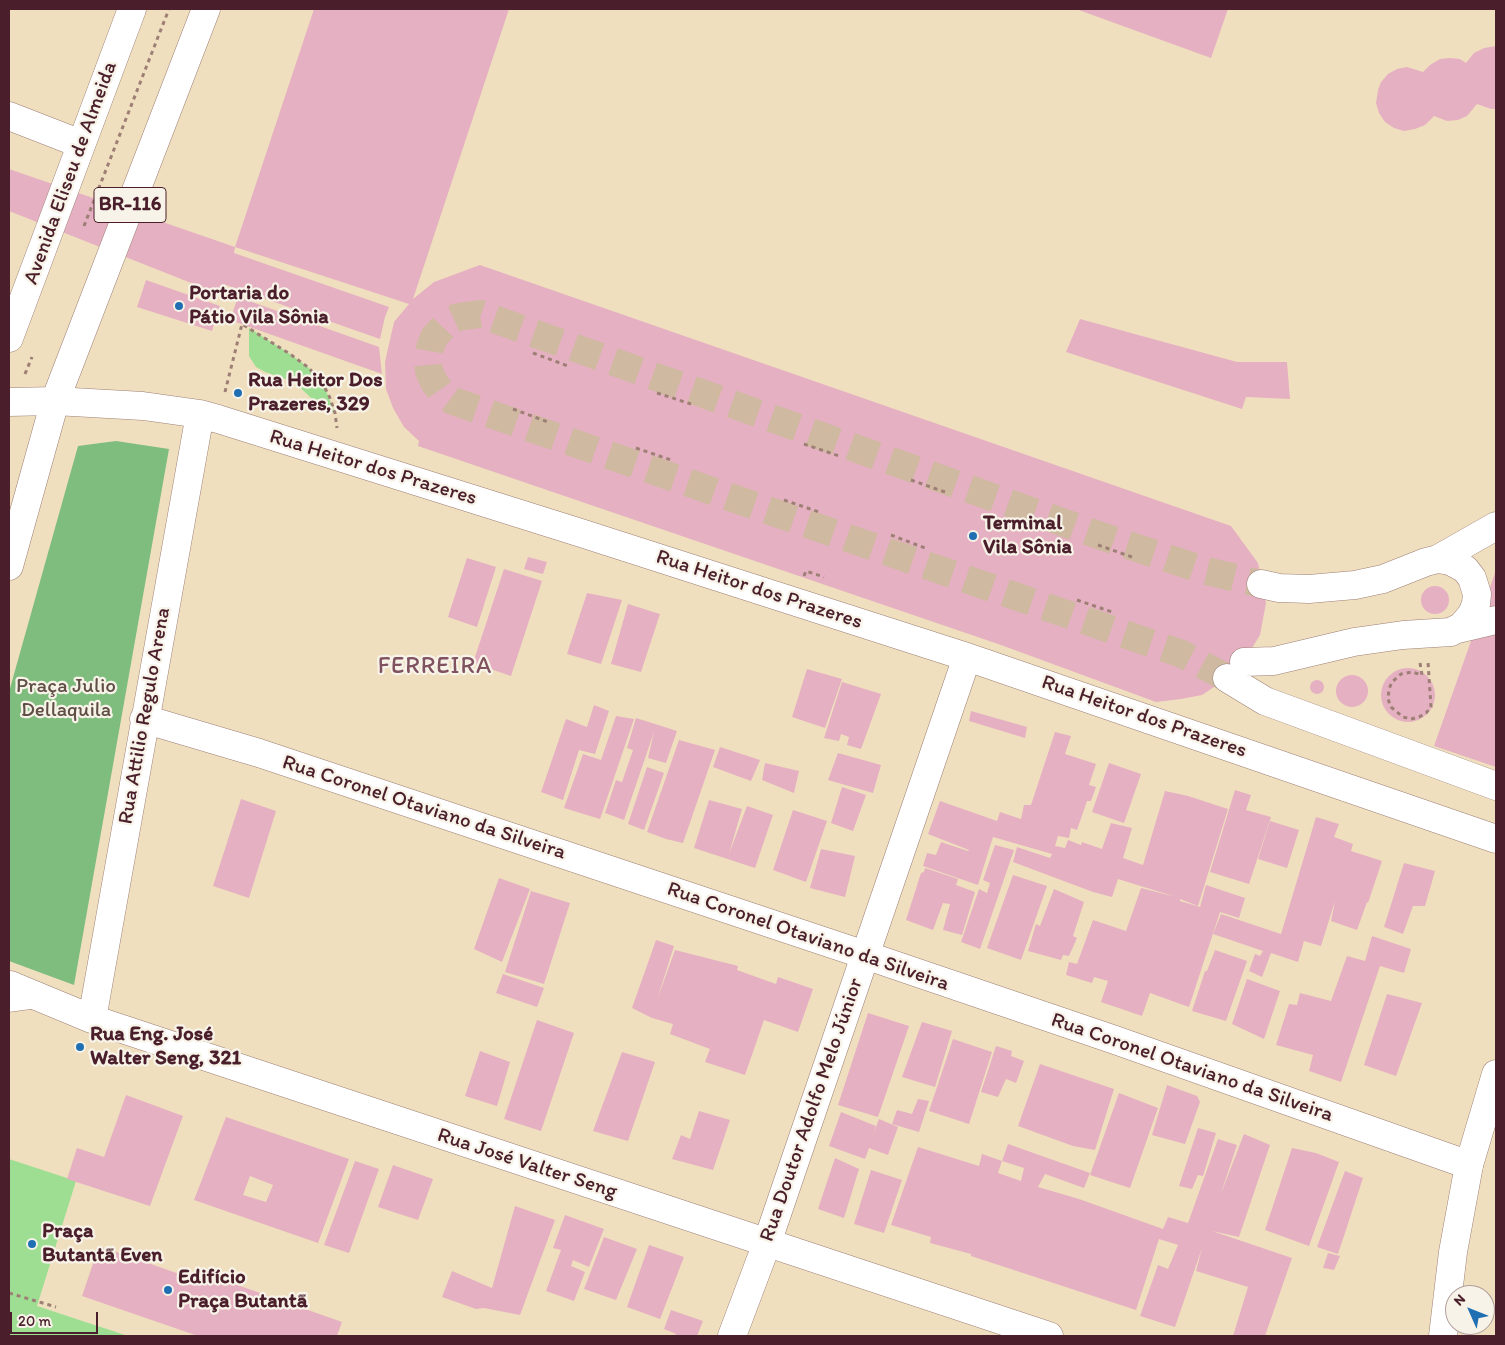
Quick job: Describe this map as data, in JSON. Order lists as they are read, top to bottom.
{
  "streets": {
    "main road": [
      "Avenida Eliseu de Almeida",
      "BR-116",
      "Rua Heitor dos Prazeres",
      "Rua Attilio Regulo Arena",
      "Rua Coronel Otaviano da Silveira",
      "Rua Doutor Adolfo Melo Júnior",
      "Rua José Valter Seng"
    ]
  },
  "crossings": [
    ["BR-116", "Rua Heitor dos Prazeres"],
    ["Rua Heitor dos Prazeres", "Rua Attilio Regulo Arena"],
    ["Rua Heitor dos Prazeres", "Rua Doutor Adolfo Melo Júnior"],
    ["Rua Attilio Regulo Arena", "Rua Coronel Otaviano da Silveira"],
    ["Rua Attilio Regulo Arena", "Rua José Valter Seng"],
    ["Rua Coronel Otaviano da Silveira", "Rua Doutor Adolfo Melo Júnior"],
    ["Rua Doutor Adolfo Melo Júnior", "Rua José Valter Seng"]
  ],
  "districts": ["FERREIRA"],
  "parks": ["Praça Julio Dellaquila"],
  "places": [
    "Portaria do Pátio Vila Sônia",
    "Rua Heitor Dos Prazeres, 329",
    "Terminal Vila Sônia",
    "Rua Eng. José Walter Seng, 321",
    "Praça Butantã Even",
    "Edifício Praça Butantã"
  ],
  "scale_bar": "20 m",
  "north": "top left"
}
